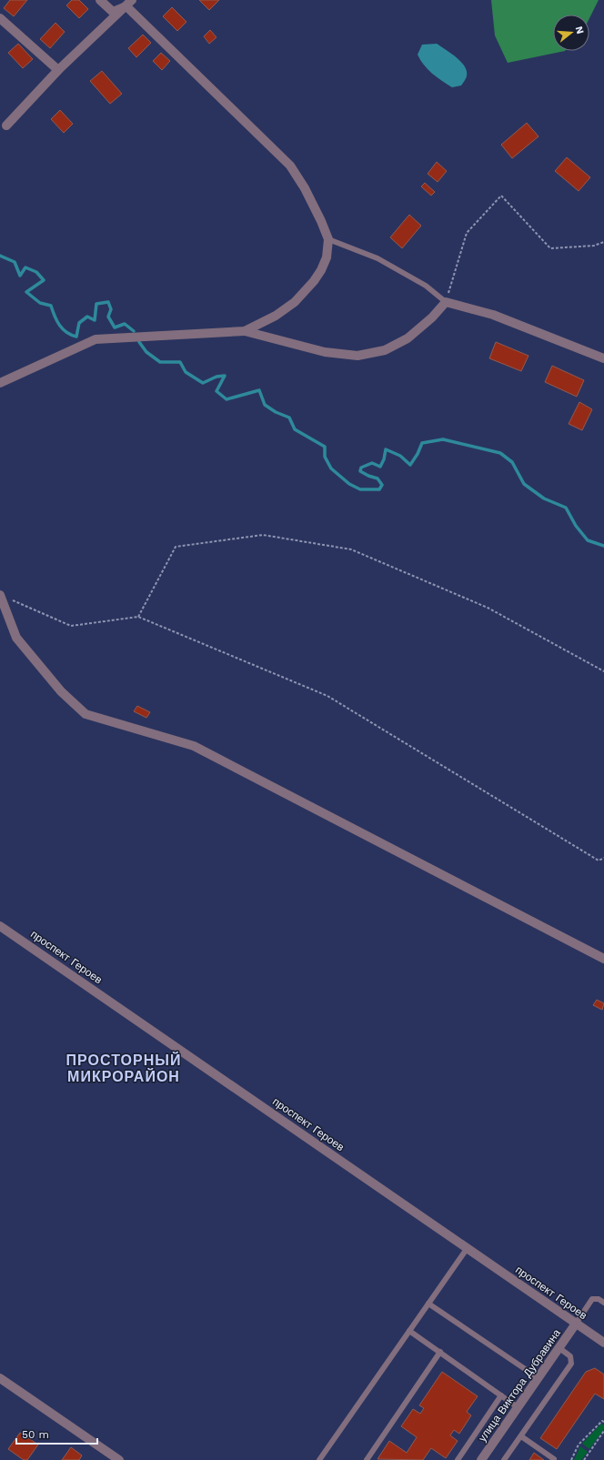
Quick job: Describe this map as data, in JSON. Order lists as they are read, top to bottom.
{
  "streets": {
    "street": ["проспект Героев", "улица Виктора Дубравина"]
  },
  "crossings": [
    ["проспект Героев", "улица Виктора Дубравина"]
  ],
  "districts": ["ПРОСТОРНЫЙ МИКРОРАЙОН"],
  "scale_bar": "50 m",
  "north": "right"
}
